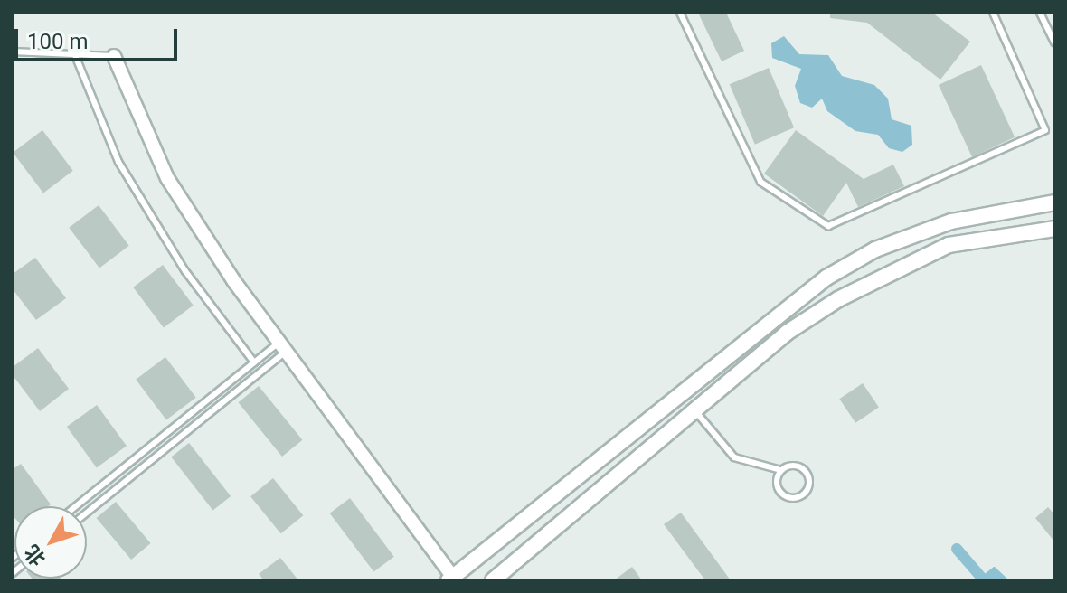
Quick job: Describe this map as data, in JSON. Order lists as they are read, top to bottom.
{
  "scale_bar": "100 m",
  "north": "bottom left"
}
